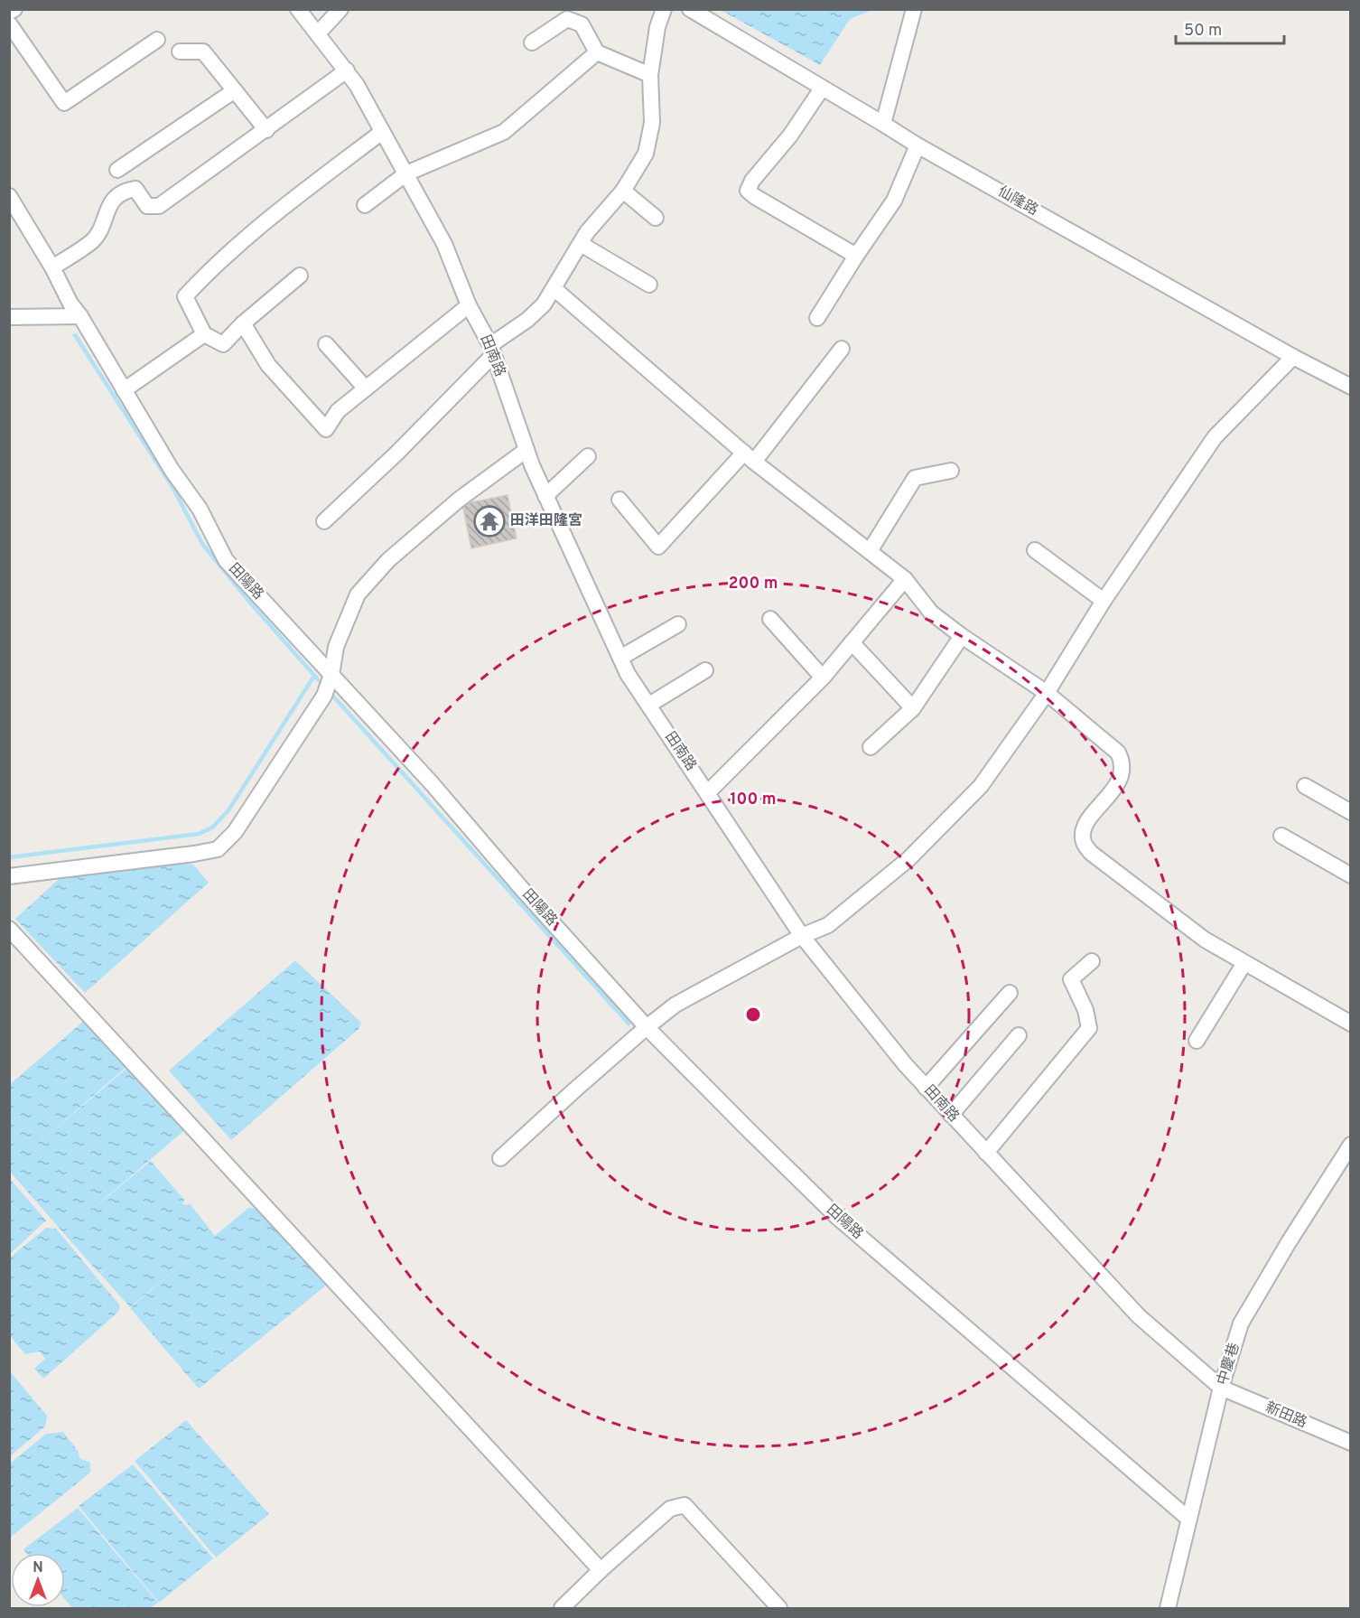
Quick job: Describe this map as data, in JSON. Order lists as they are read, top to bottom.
{
  "streets": {
    "street": [
      "仙隆路",
      "田南路",
      "田陽路",
      "中慶巷",
      "新田路"
    ]
  },
  "crossings": [
    ["田南路", "中慶巷"],
    ["田南路", "新田路"],
    ["田陽路", "中慶巷"],
    ["中慶巷", "新田路"]
  ],
  "places": {
    "temple": ["田洋田隆宮"]
  },
  "scale_bar": "50 m",
  "north": "top",
  "rings": ["200 m", "100 m"]
}
